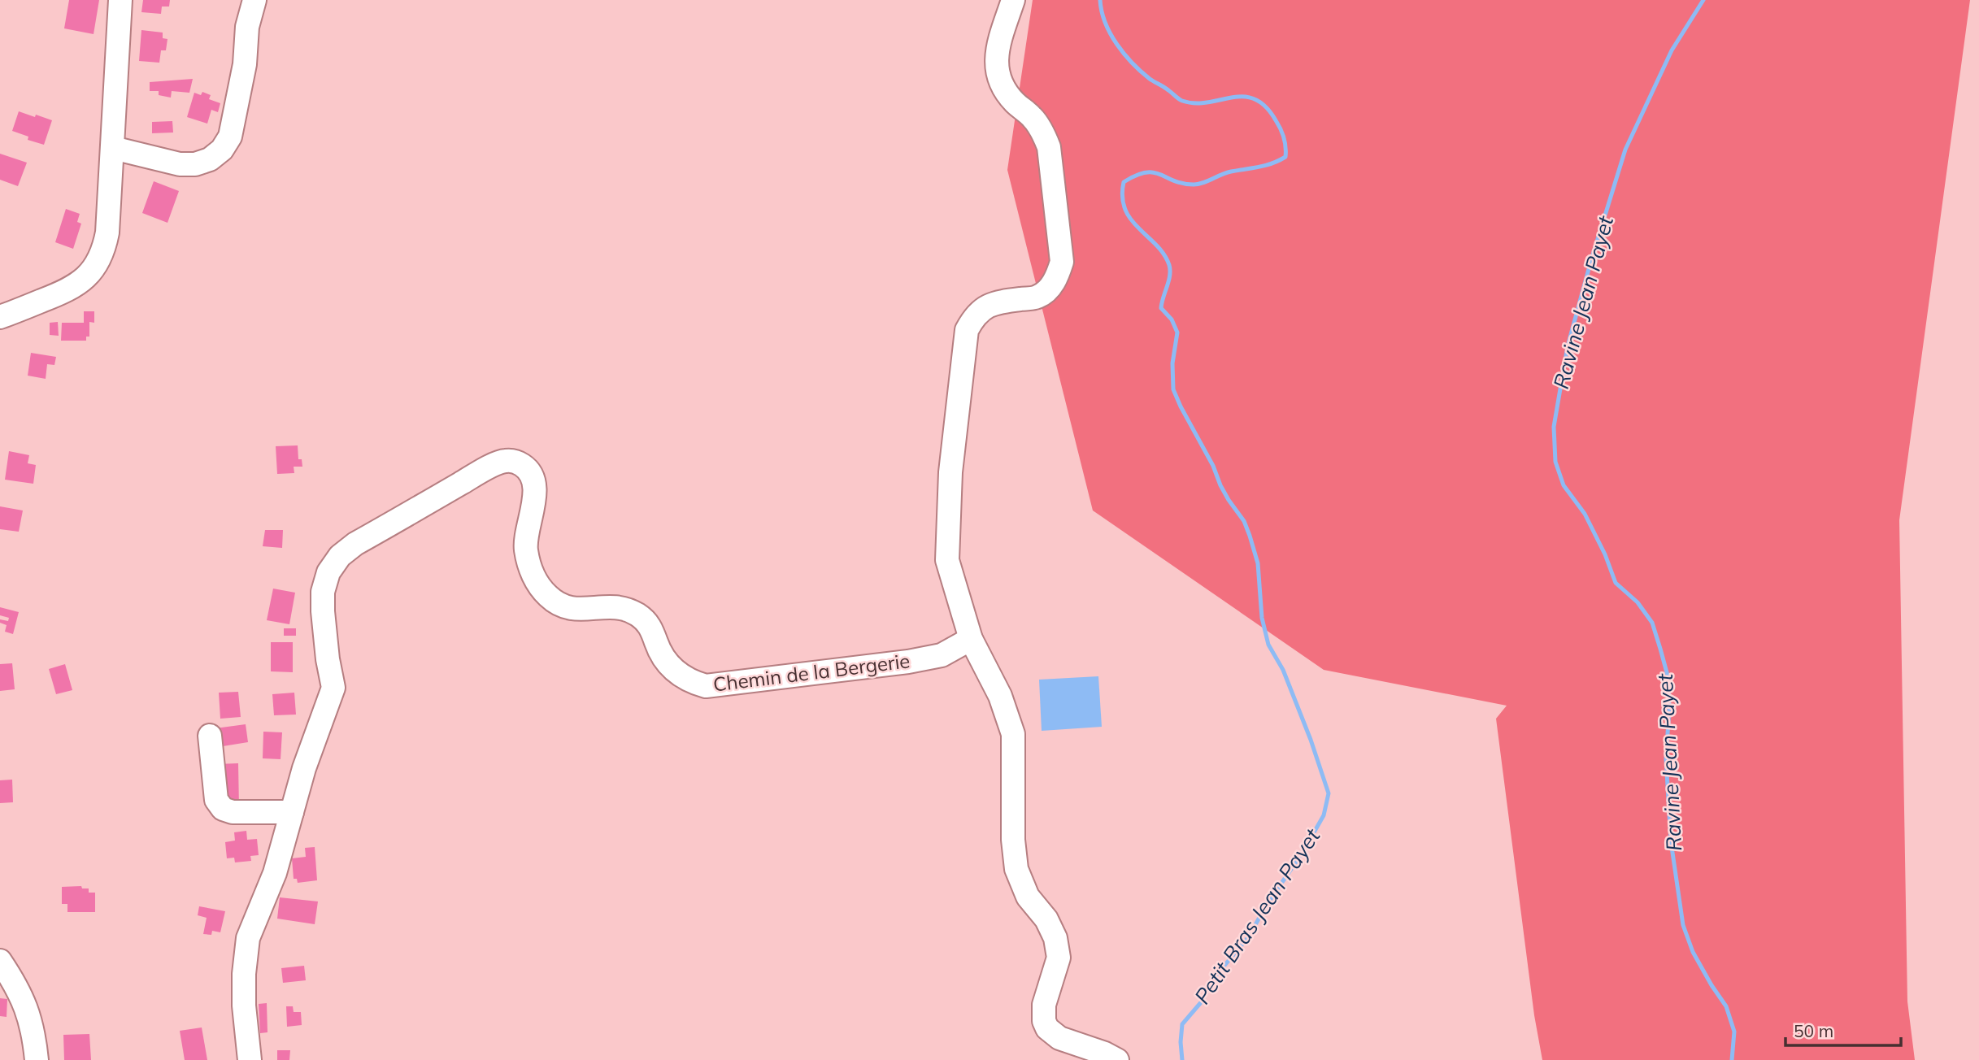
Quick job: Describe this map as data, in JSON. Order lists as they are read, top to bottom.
{
  "streets": {
    "street": ["Chemin de la Bergerie"]
  },
  "water": ["Ravine Jean Payet", "Petit Bras Jean Payet"],
  "scale_bar": "50 m"
}
